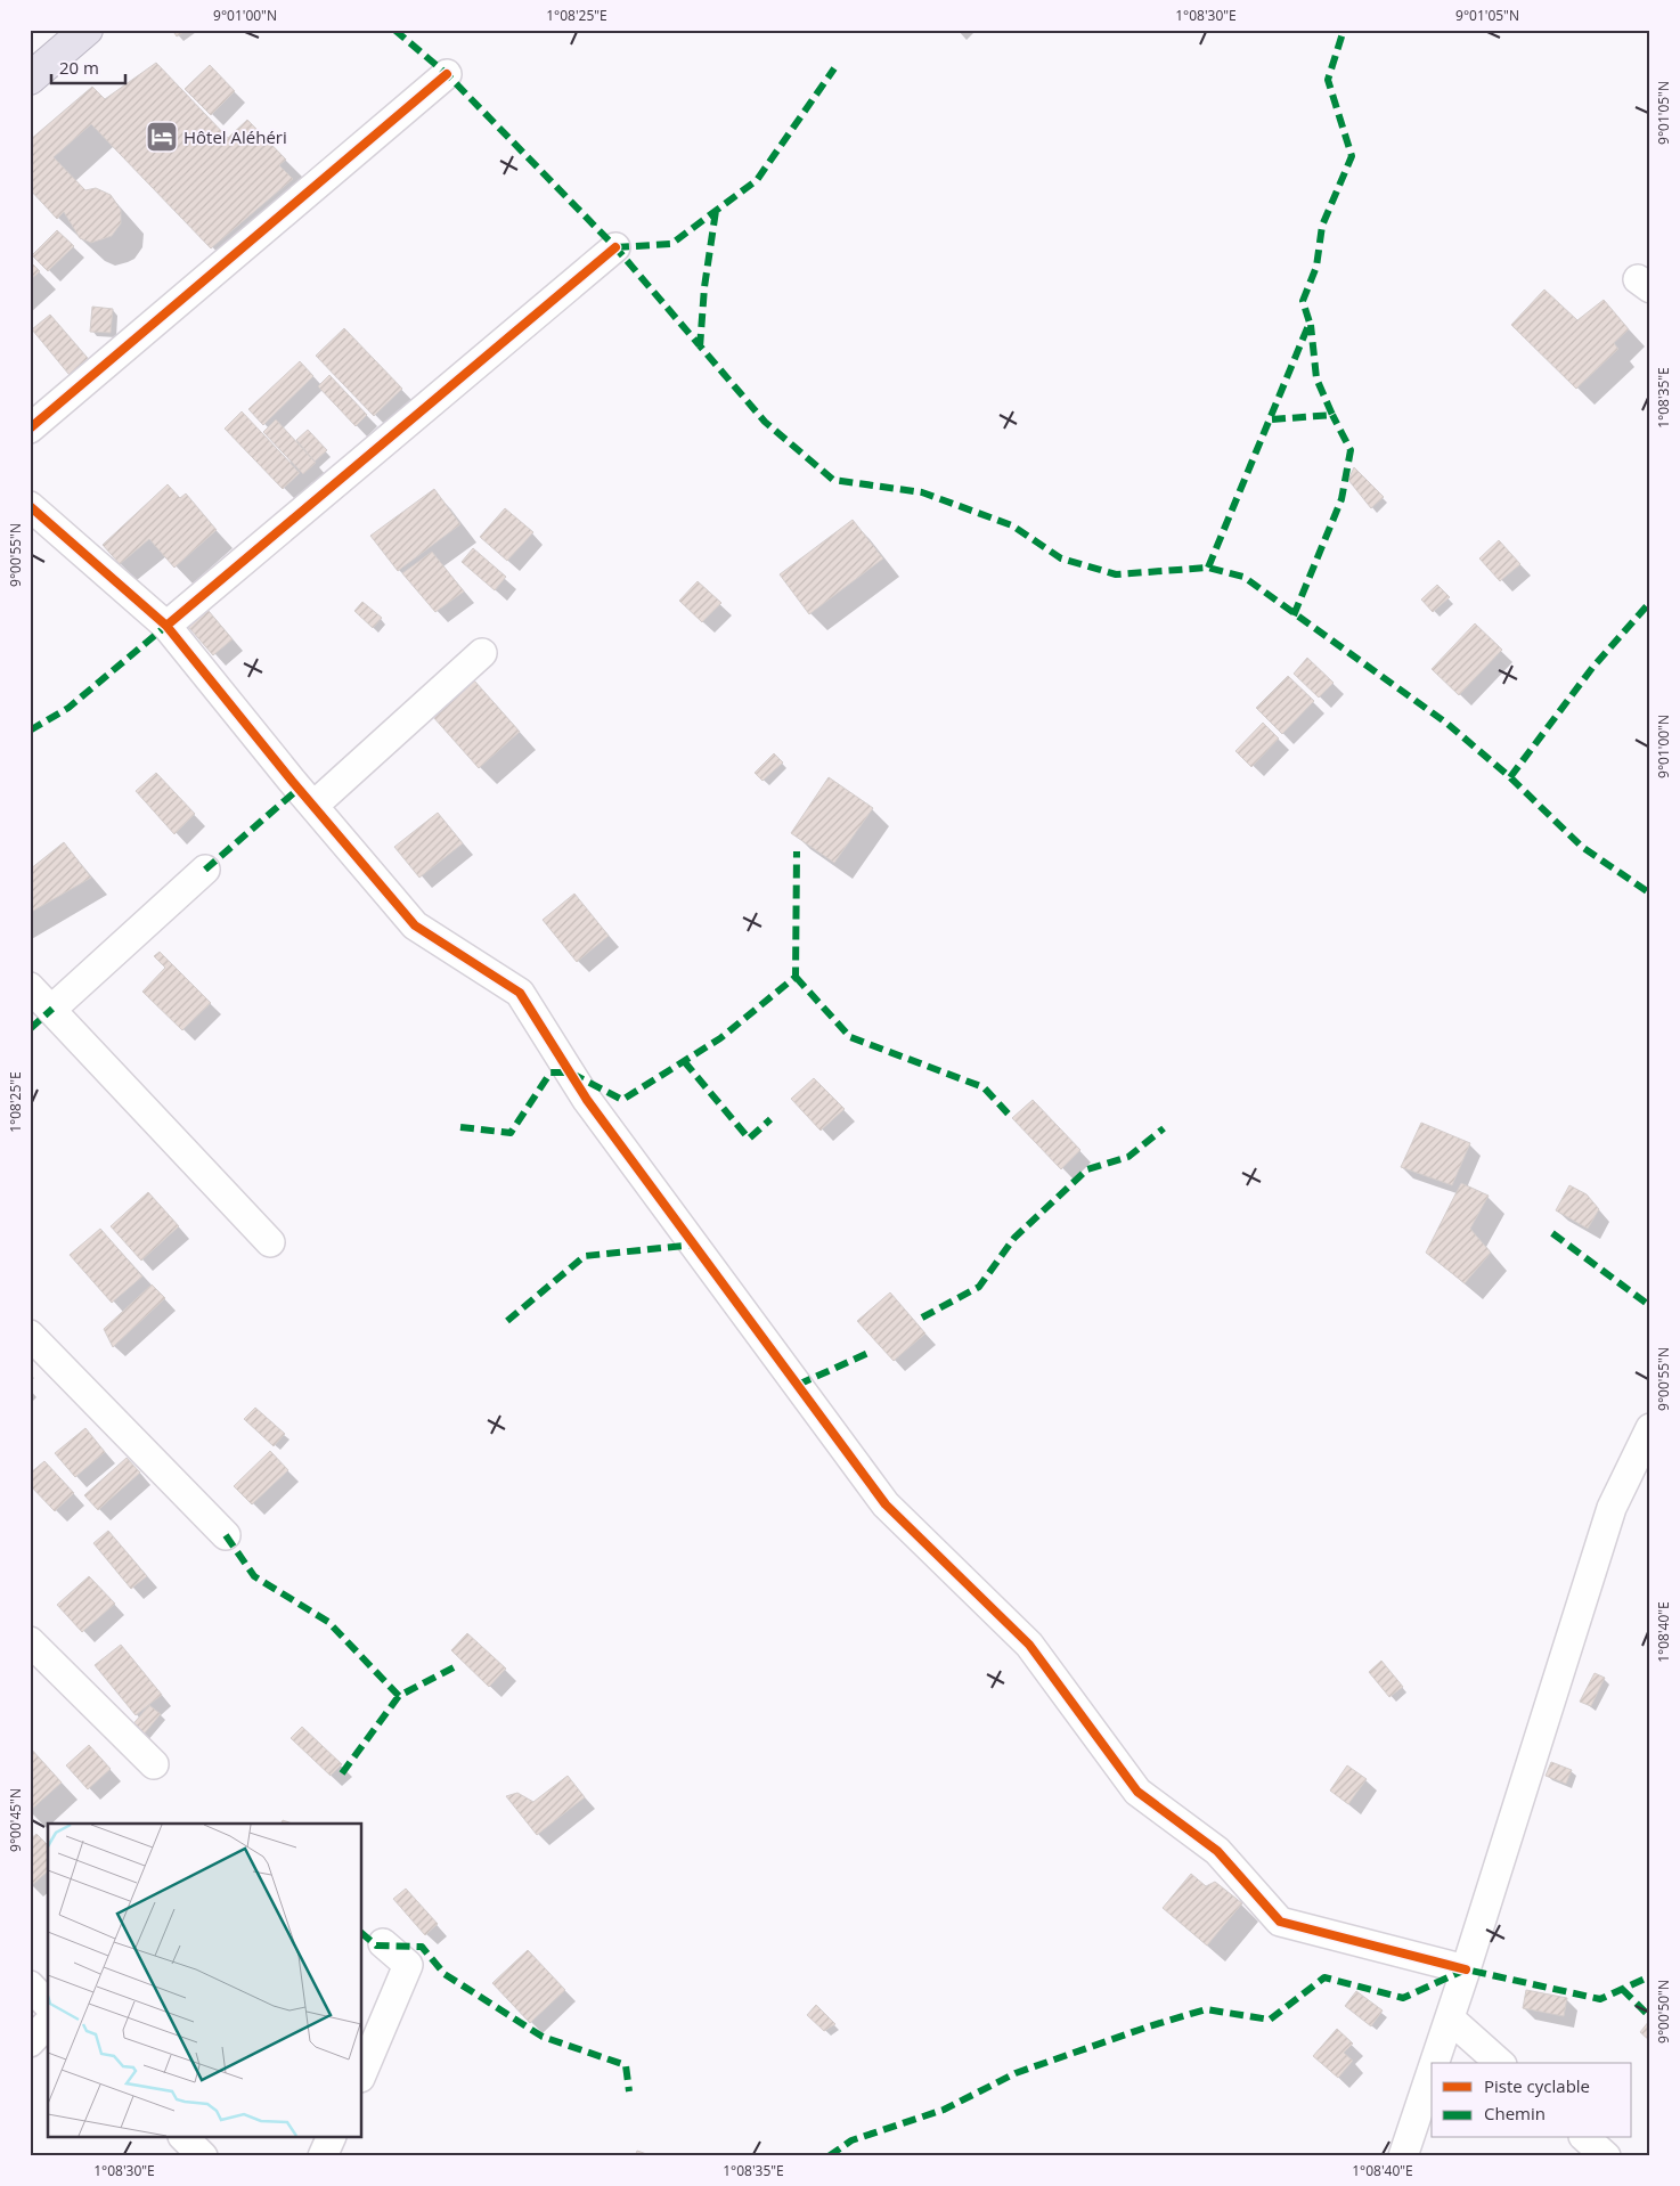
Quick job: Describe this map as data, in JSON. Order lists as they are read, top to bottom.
{
  "places": {
    "hotel": ["Hôtel Aléhéri"]
  },
  "legend": ["Piste cyclable", "Chemin"],
  "scale_bar": "20 m",
  "coordinates": [
    "9°01'00\"N",
    "1°08'25\"E",
    "1°08'30\"E",
    "9°01'05\"N",
    "1°08'35\"E",
    "9°00'55\"N",
    "1°08'40\"E",
    "9°00'45\"N",
    "9°00'50\"N"
  ]
}
